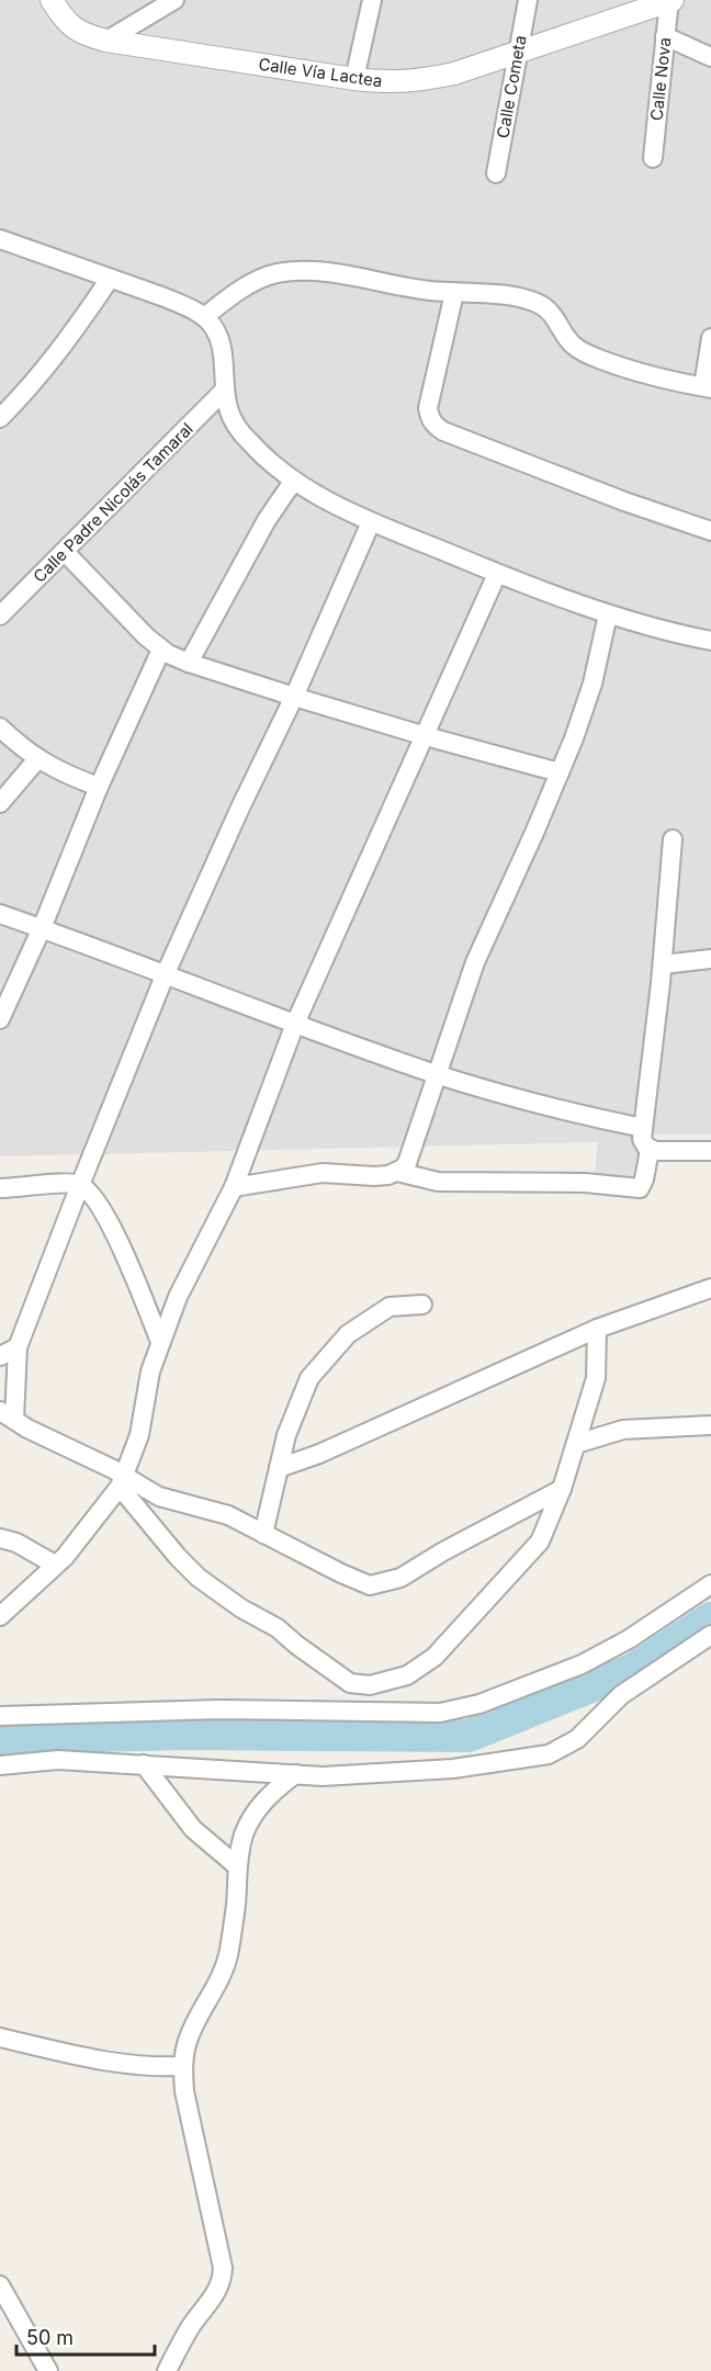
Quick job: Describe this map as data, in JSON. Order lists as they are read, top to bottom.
{
  "streets": {
    "street": [
      "Calle Vía Lactea",
      "Calle Nova",
      "Calle Cometa",
      "Calle Padre Nicolás Tamaral"
    ]
  },
  "crossings": [
    ["Calle Vía Lactea", "Calle Nova"],
    ["Calle Vía Lactea", "Calle Cometa"]
  ],
  "scale_bar": "50 m"
}
